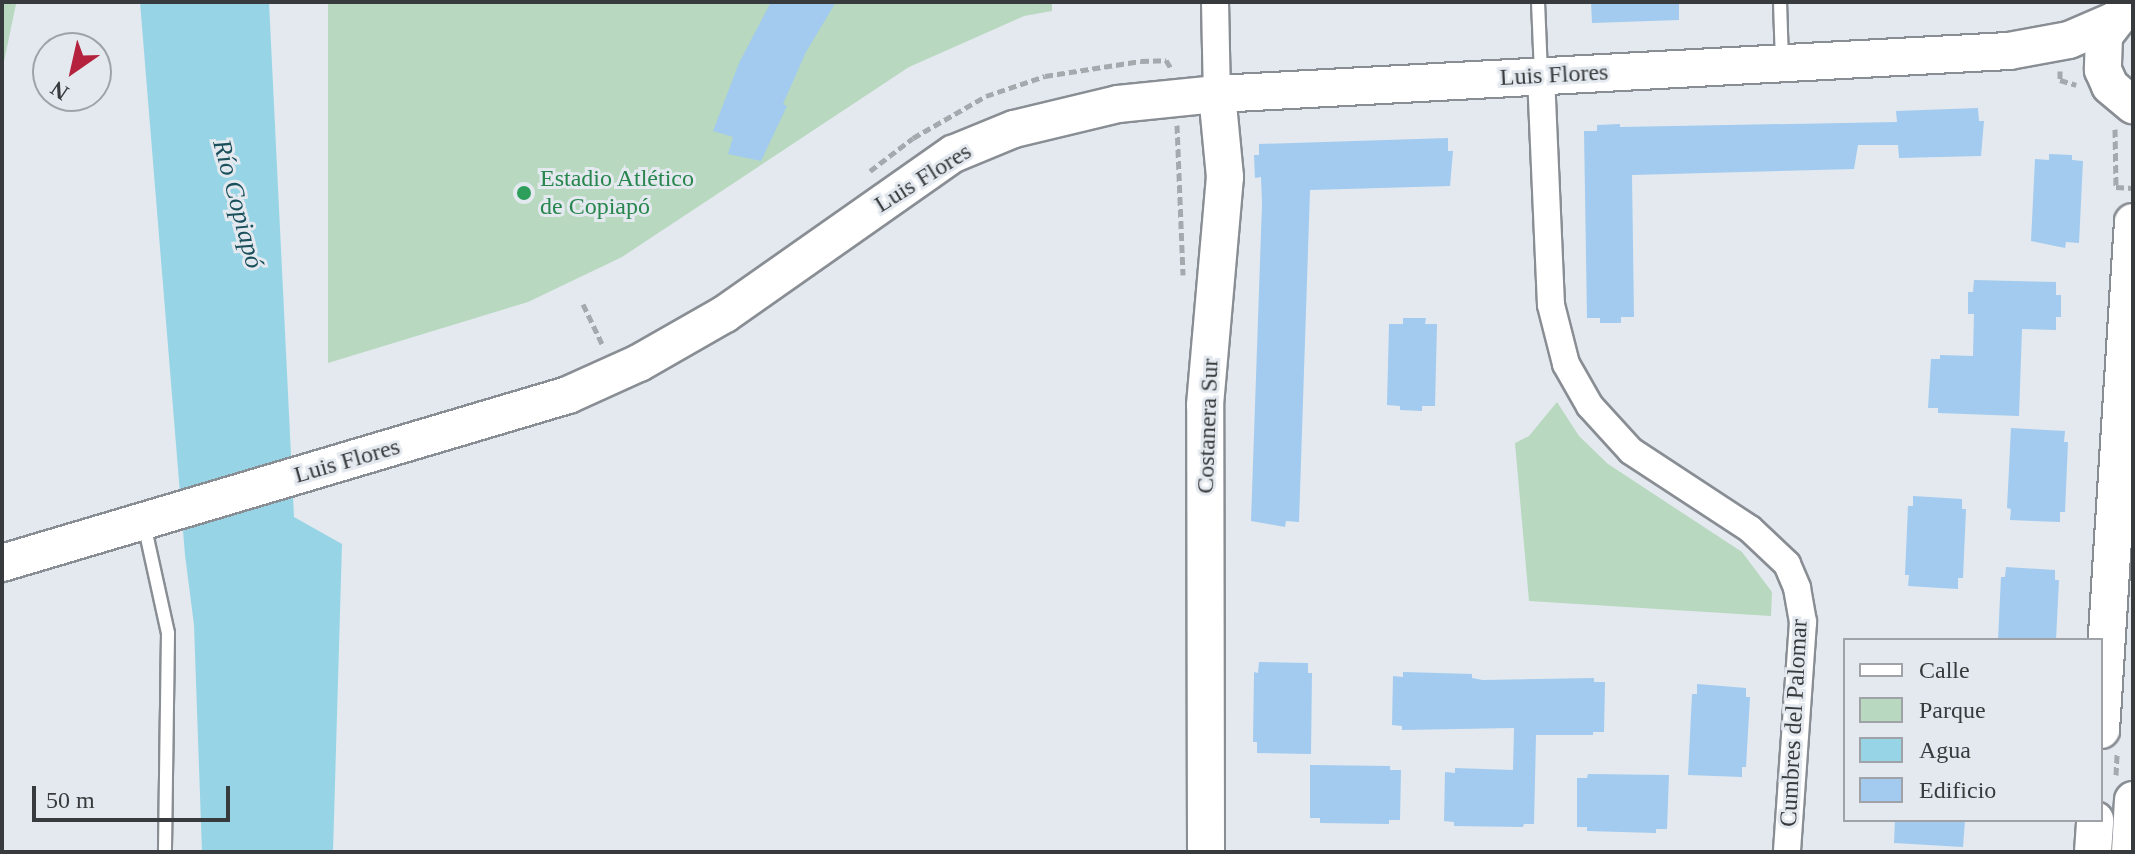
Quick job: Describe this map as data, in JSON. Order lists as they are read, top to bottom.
{
  "streets": {
    "main road": ["Luis Flores", "Costanera Sur"],
    "street": ["Cumbres del Palomar"]
  },
  "crossings": [
    ["Luis Flores", "Costanera Sur"],
    ["Luis Flores", "Cumbres del Palomar"]
  ],
  "water": ["Río Copiapó"],
  "places": ["Estadio Atlético de Copiapó"],
  "legend": [
    "Calle",
    "Parque",
    "Agua",
    "Edificio"
  ],
  "scale_bar": "50 m",
  "north": "bottom left"
}
